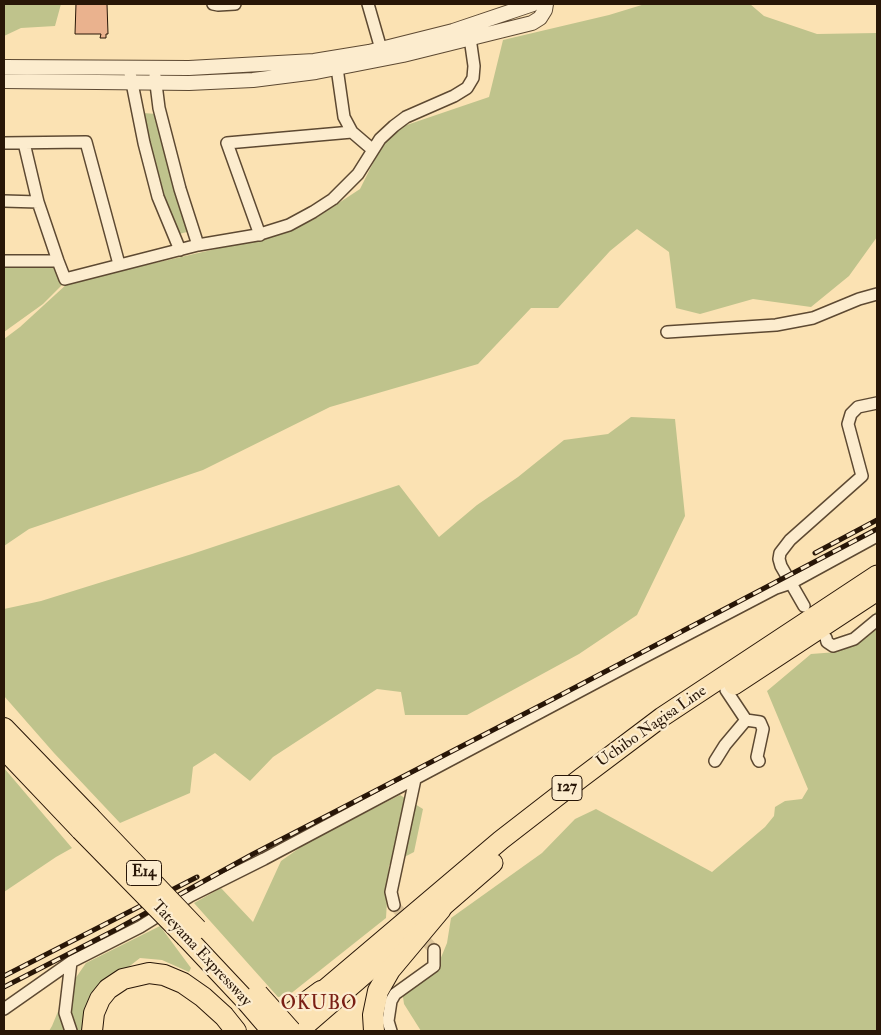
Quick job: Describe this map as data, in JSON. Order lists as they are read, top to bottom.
{
  "streets": {
    "highway": [
      "Uchibo Nagisa Line",
      "127",
      "E14",
      "Tateyama Expressway"
    ]
  },
  "districts": ["OKUBO"]
}
